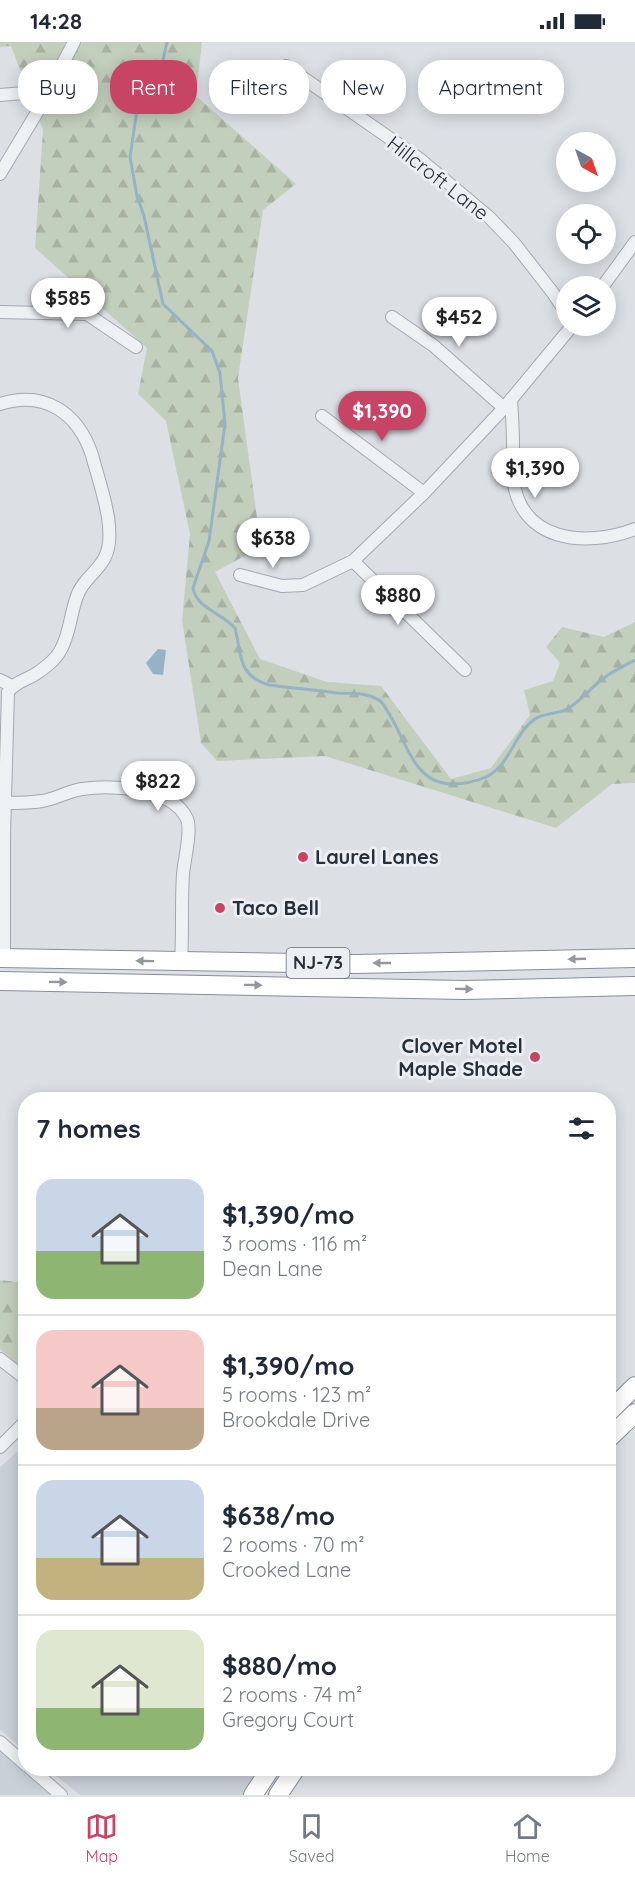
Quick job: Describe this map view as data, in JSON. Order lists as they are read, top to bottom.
{
  "streets": {
    "highway": ["NJ-73"],
    "street": ["Hillcroft Lane"]
  },
  "places": ["Laurel Lanes", "Taco Bell", "Clover Motel Maple Shade"],
  "north": "bottom right",
  "page": {
    "status": "14:28",
    "chip": [
      "Buy",
      "Rent",
      "Filters",
      "New",
      "Apartment"
    ],
    "price": [
      "$585",
      "$452",
      "$1,390",
      "$1,390",
      "$638",
      "$880",
      "$822"
    ],
    "heading": "7 homes",
    "list": [
      {
        "name": "$1,390/mo",
        "note": "3 rooms · 116 m² · Dean Lane"
      },
      {
        "name": "$1,390/mo",
        "note": "5 rooms · 123 m² · Brookdale Drive"
      },
      {
        "name": "$638/mo",
        "note": "2 rooms · 70 m² · Crooked Lane"
      },
      {
        "name": "$880/mo",
        "note": "2 rooms · 74 m² · Gregory Court"
      }
    ],
    "tabs": ["Map", "Saved", "Home"]
  }
}
